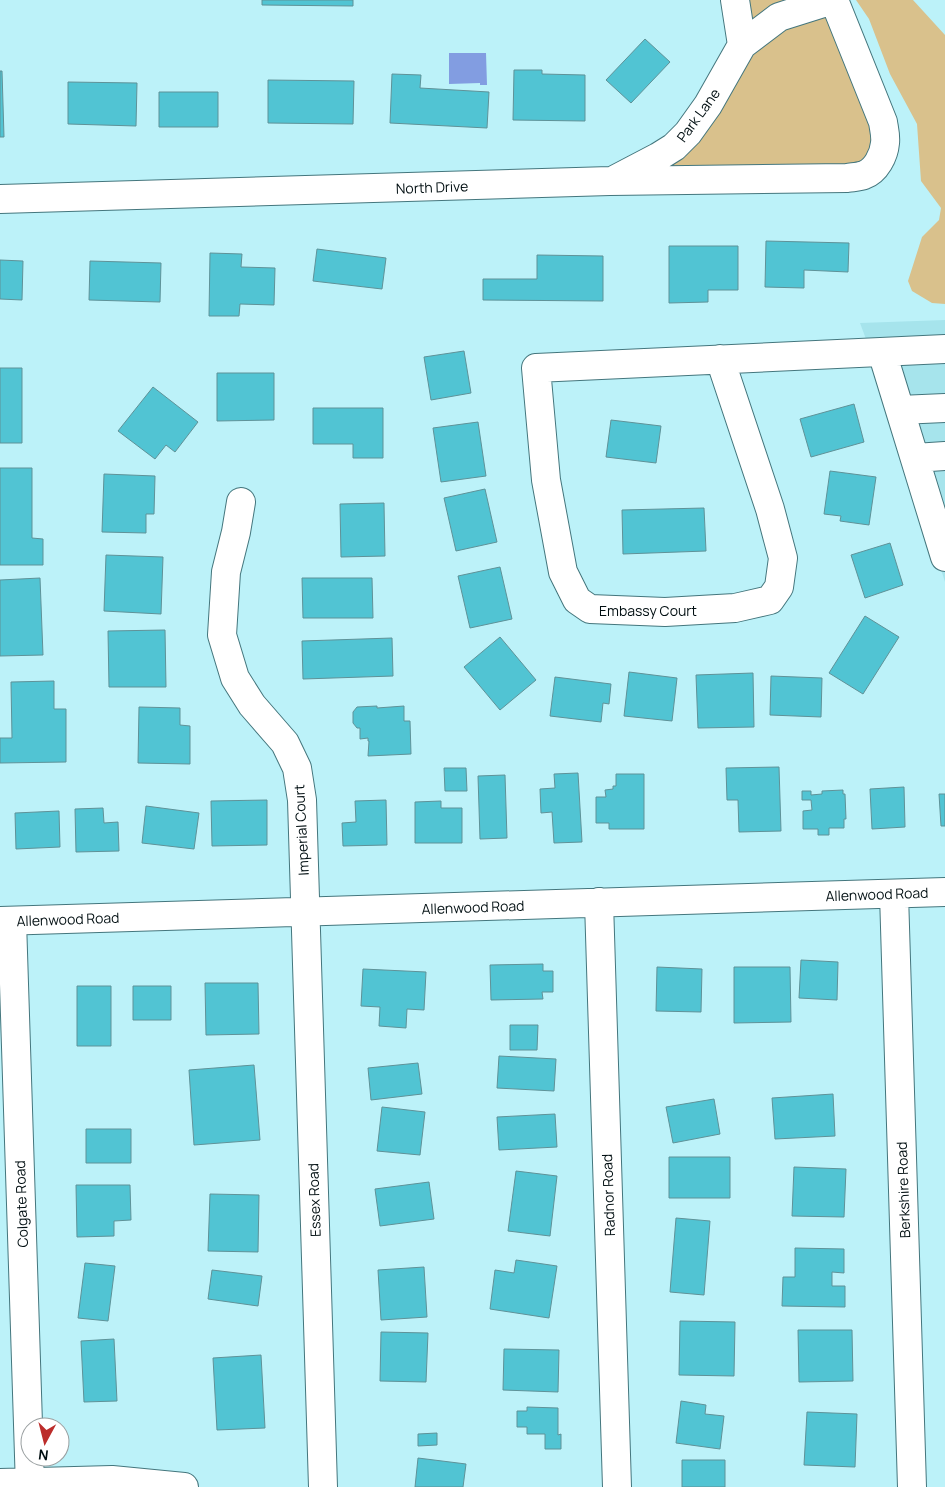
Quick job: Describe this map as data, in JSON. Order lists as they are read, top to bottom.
{
  "streets": {
    "street": [
      "Park Lane",
      "North Drive",
      "Embassy Court",
      "Imperial Court",
      "Allenwood Road",
      "Berkshire Road",
      "Radnor Road",
      "Essex Road",
      "Colgate Road"
    ]
  },
  "crossings": [
    ["Park Lane", "North Drive"],
    ["Imperial Court", "Allenwood Road"],
    ["Imperial Court", "Essex Road"],
    ["Allenwood Road", "Berkshire Road"],
    ["Allenwood Road", "Radnor Road"],
    ["Allenwood Road", "Essex Road"],
    ["Allenwood Road", "Colgate Road"]
  ],
  "north": "bottom"
}
